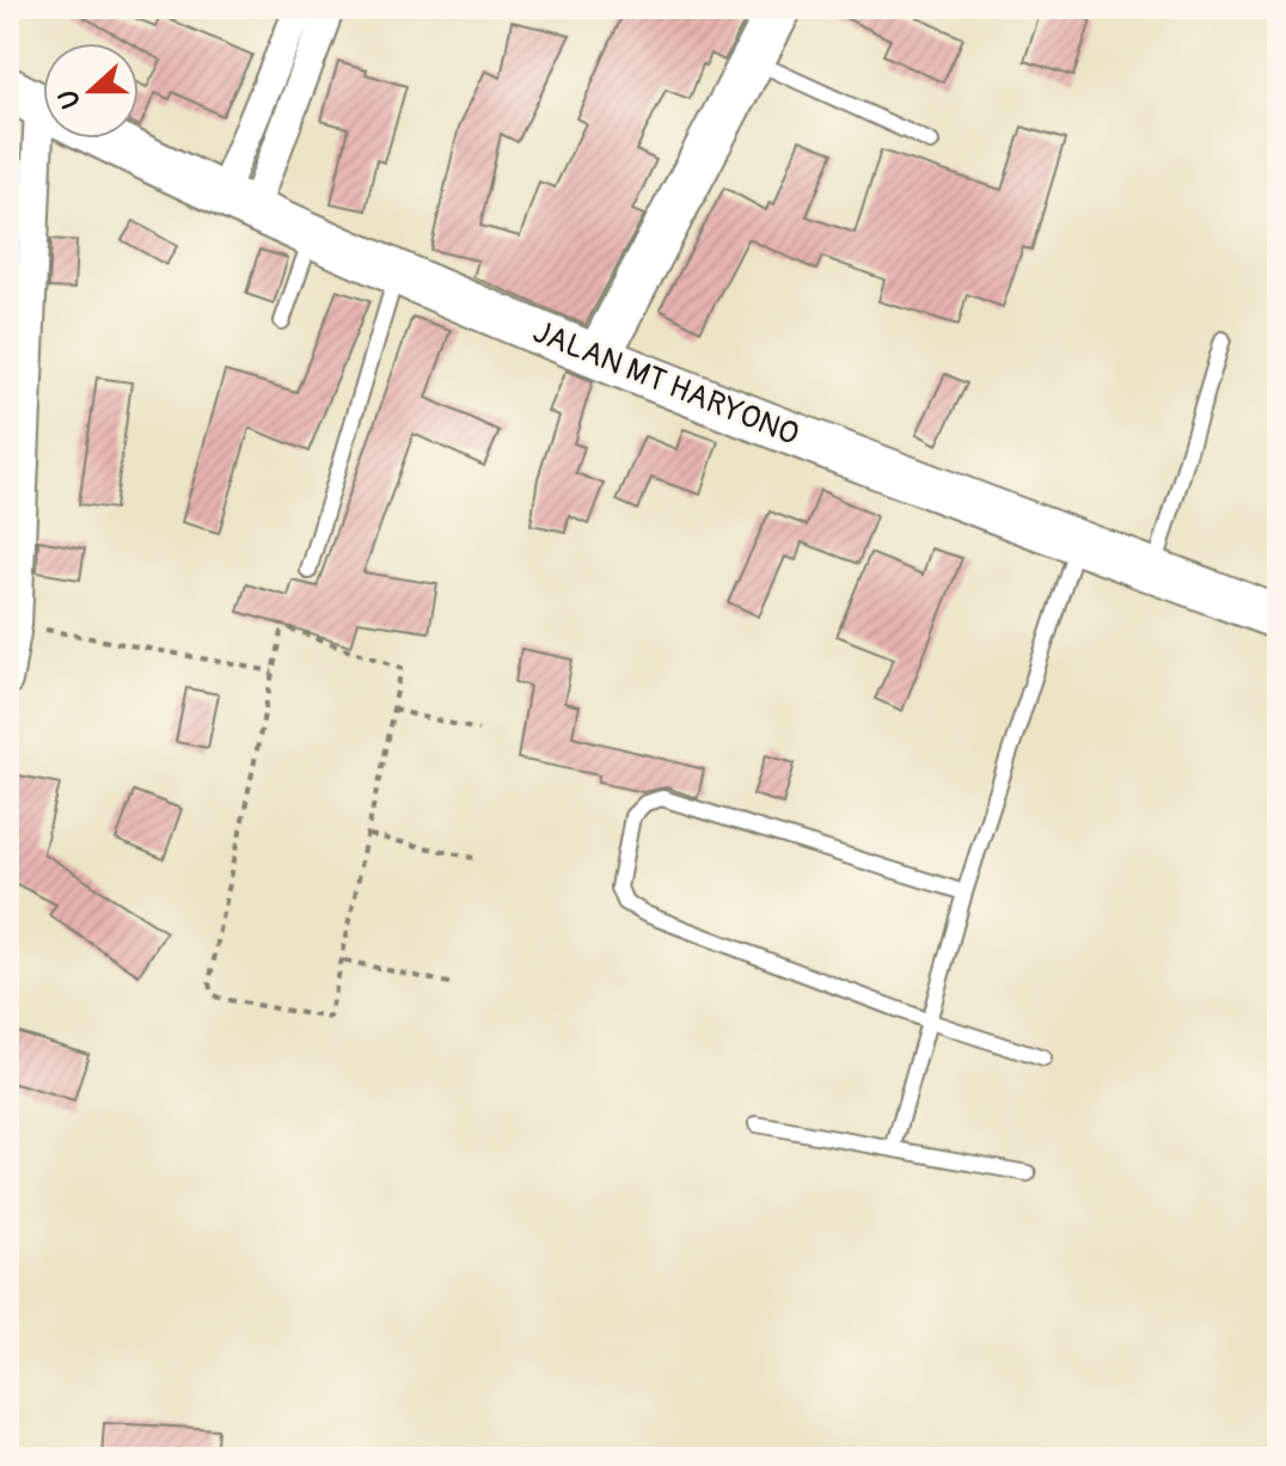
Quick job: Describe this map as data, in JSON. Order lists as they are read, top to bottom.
{
  "streets": {
    "main road": ["JALAN MT HARYONO"]
  },
  "north": "left"
}
